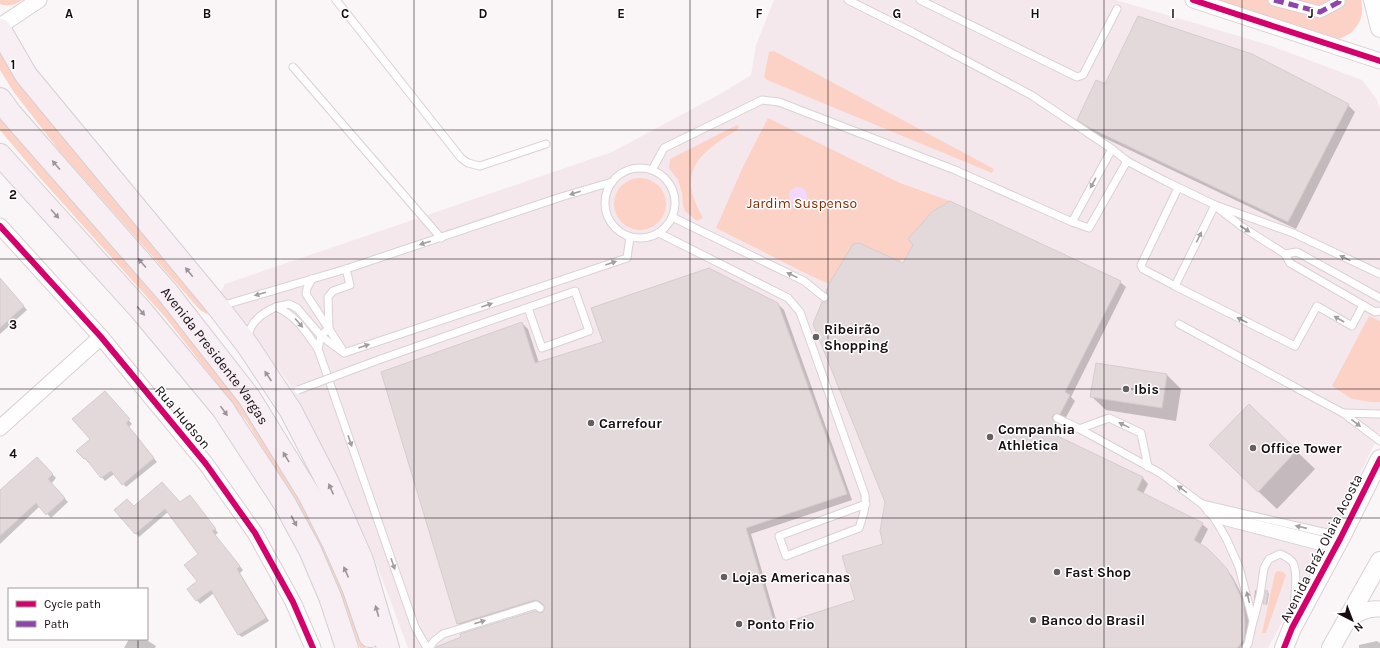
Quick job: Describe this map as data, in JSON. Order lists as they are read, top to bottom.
{
  "streets": {
    "main road": ["Avenida Presidente Vargas"],
    "street": ["Rua Hudson", "Avenida Bráz Olaia Acosta"]
  },
  "parks": ["Jardim Suspenso"],
  "places": [
    "Ribeirão Shopping",
    "Ibis",
    "Carrefour",
    "Companhia Athletica",
    "Office Tower",
    "Fast Shop",
    "Lojas Americanas",
    "Banco do Brasil",
    "Ponto Frio"
  ],
  "legend": ["Cycle path", "Path"],
  "north": "bottom right",
  "grid": {
    "columns": [
      "A",
      "B",
      "C",
      "D",
      "E",
      "F",
      "G",
      "H",
      "I",
      "J"
    ],
    "rows": [
      "1",
      "2",
      "3",
      "4"
    ]
  }
}
